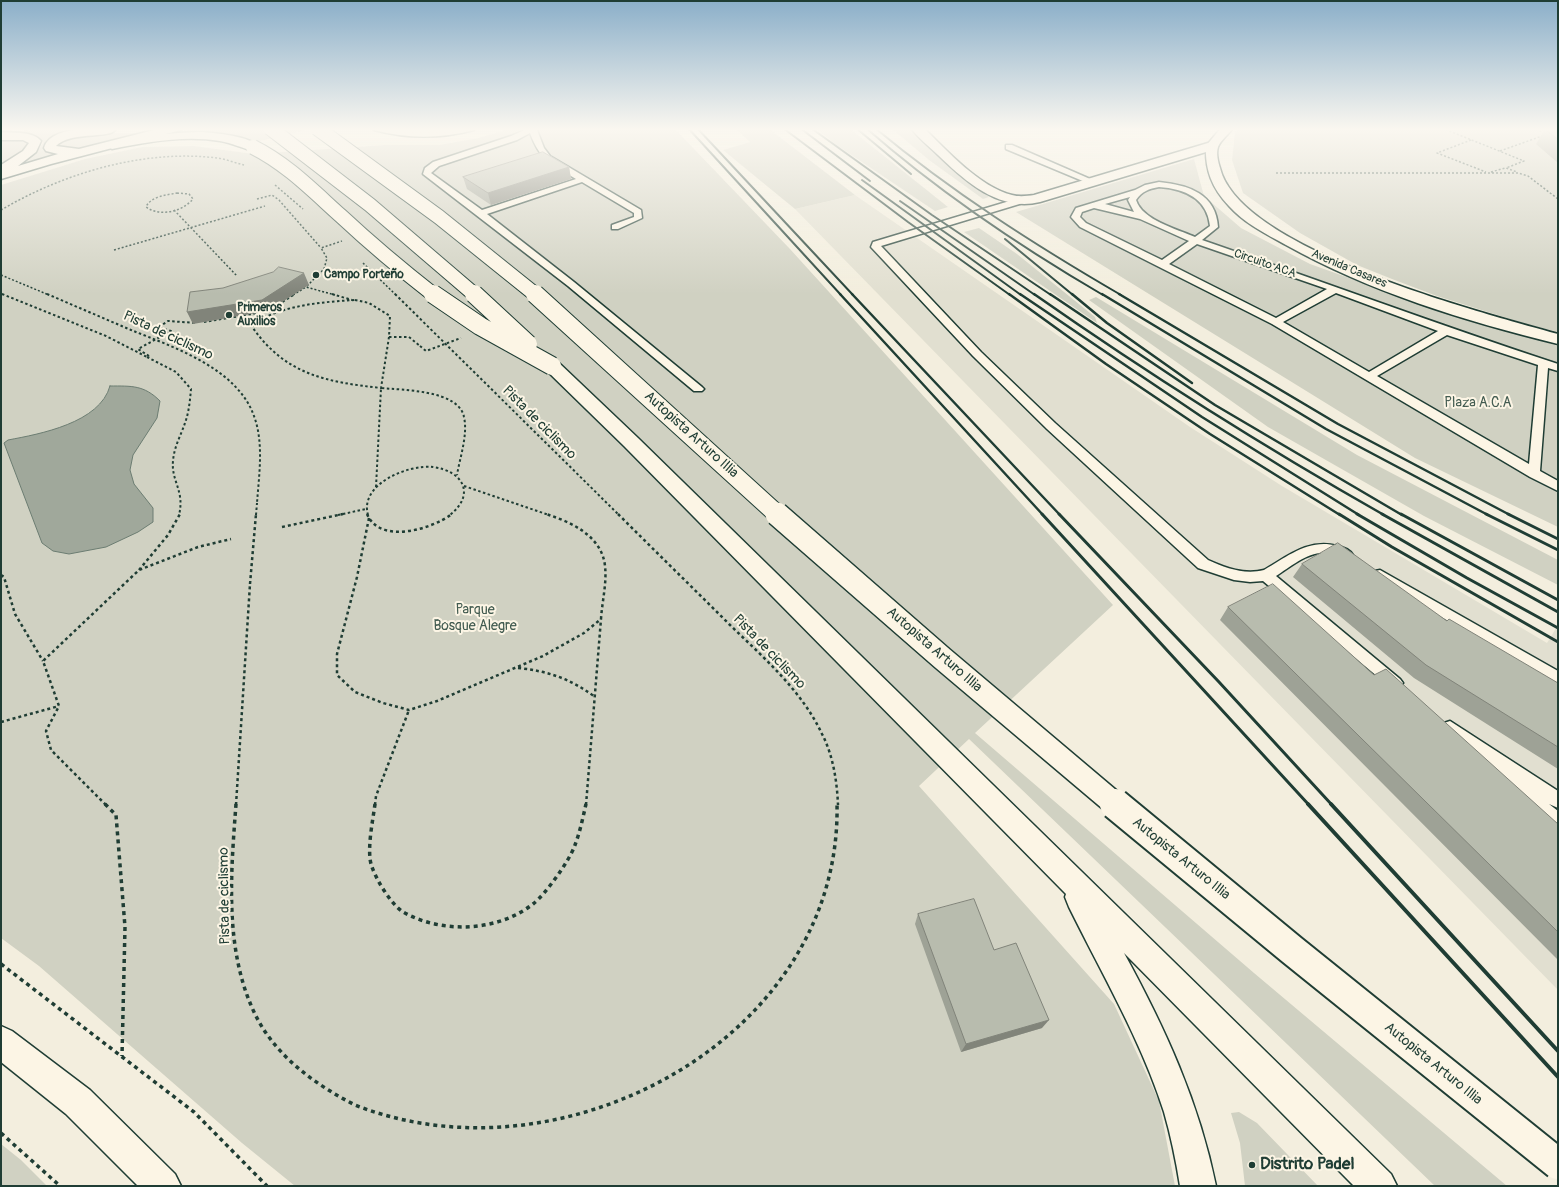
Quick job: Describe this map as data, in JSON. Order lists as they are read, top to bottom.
{
  "streets": {
    "main road": ["Avenida Casares", "Autopista Arturo Illia"],
    "lane": ["Circuito ACA"],
    "path": ["Pista de ciclismo"]
  },
  "parks": ["Plaza A.C.A", "Parque Bosque Alegre"],
  "places": ["Campo Porteño", "Primeros Auxilios", "Distrito Padel"]
}
